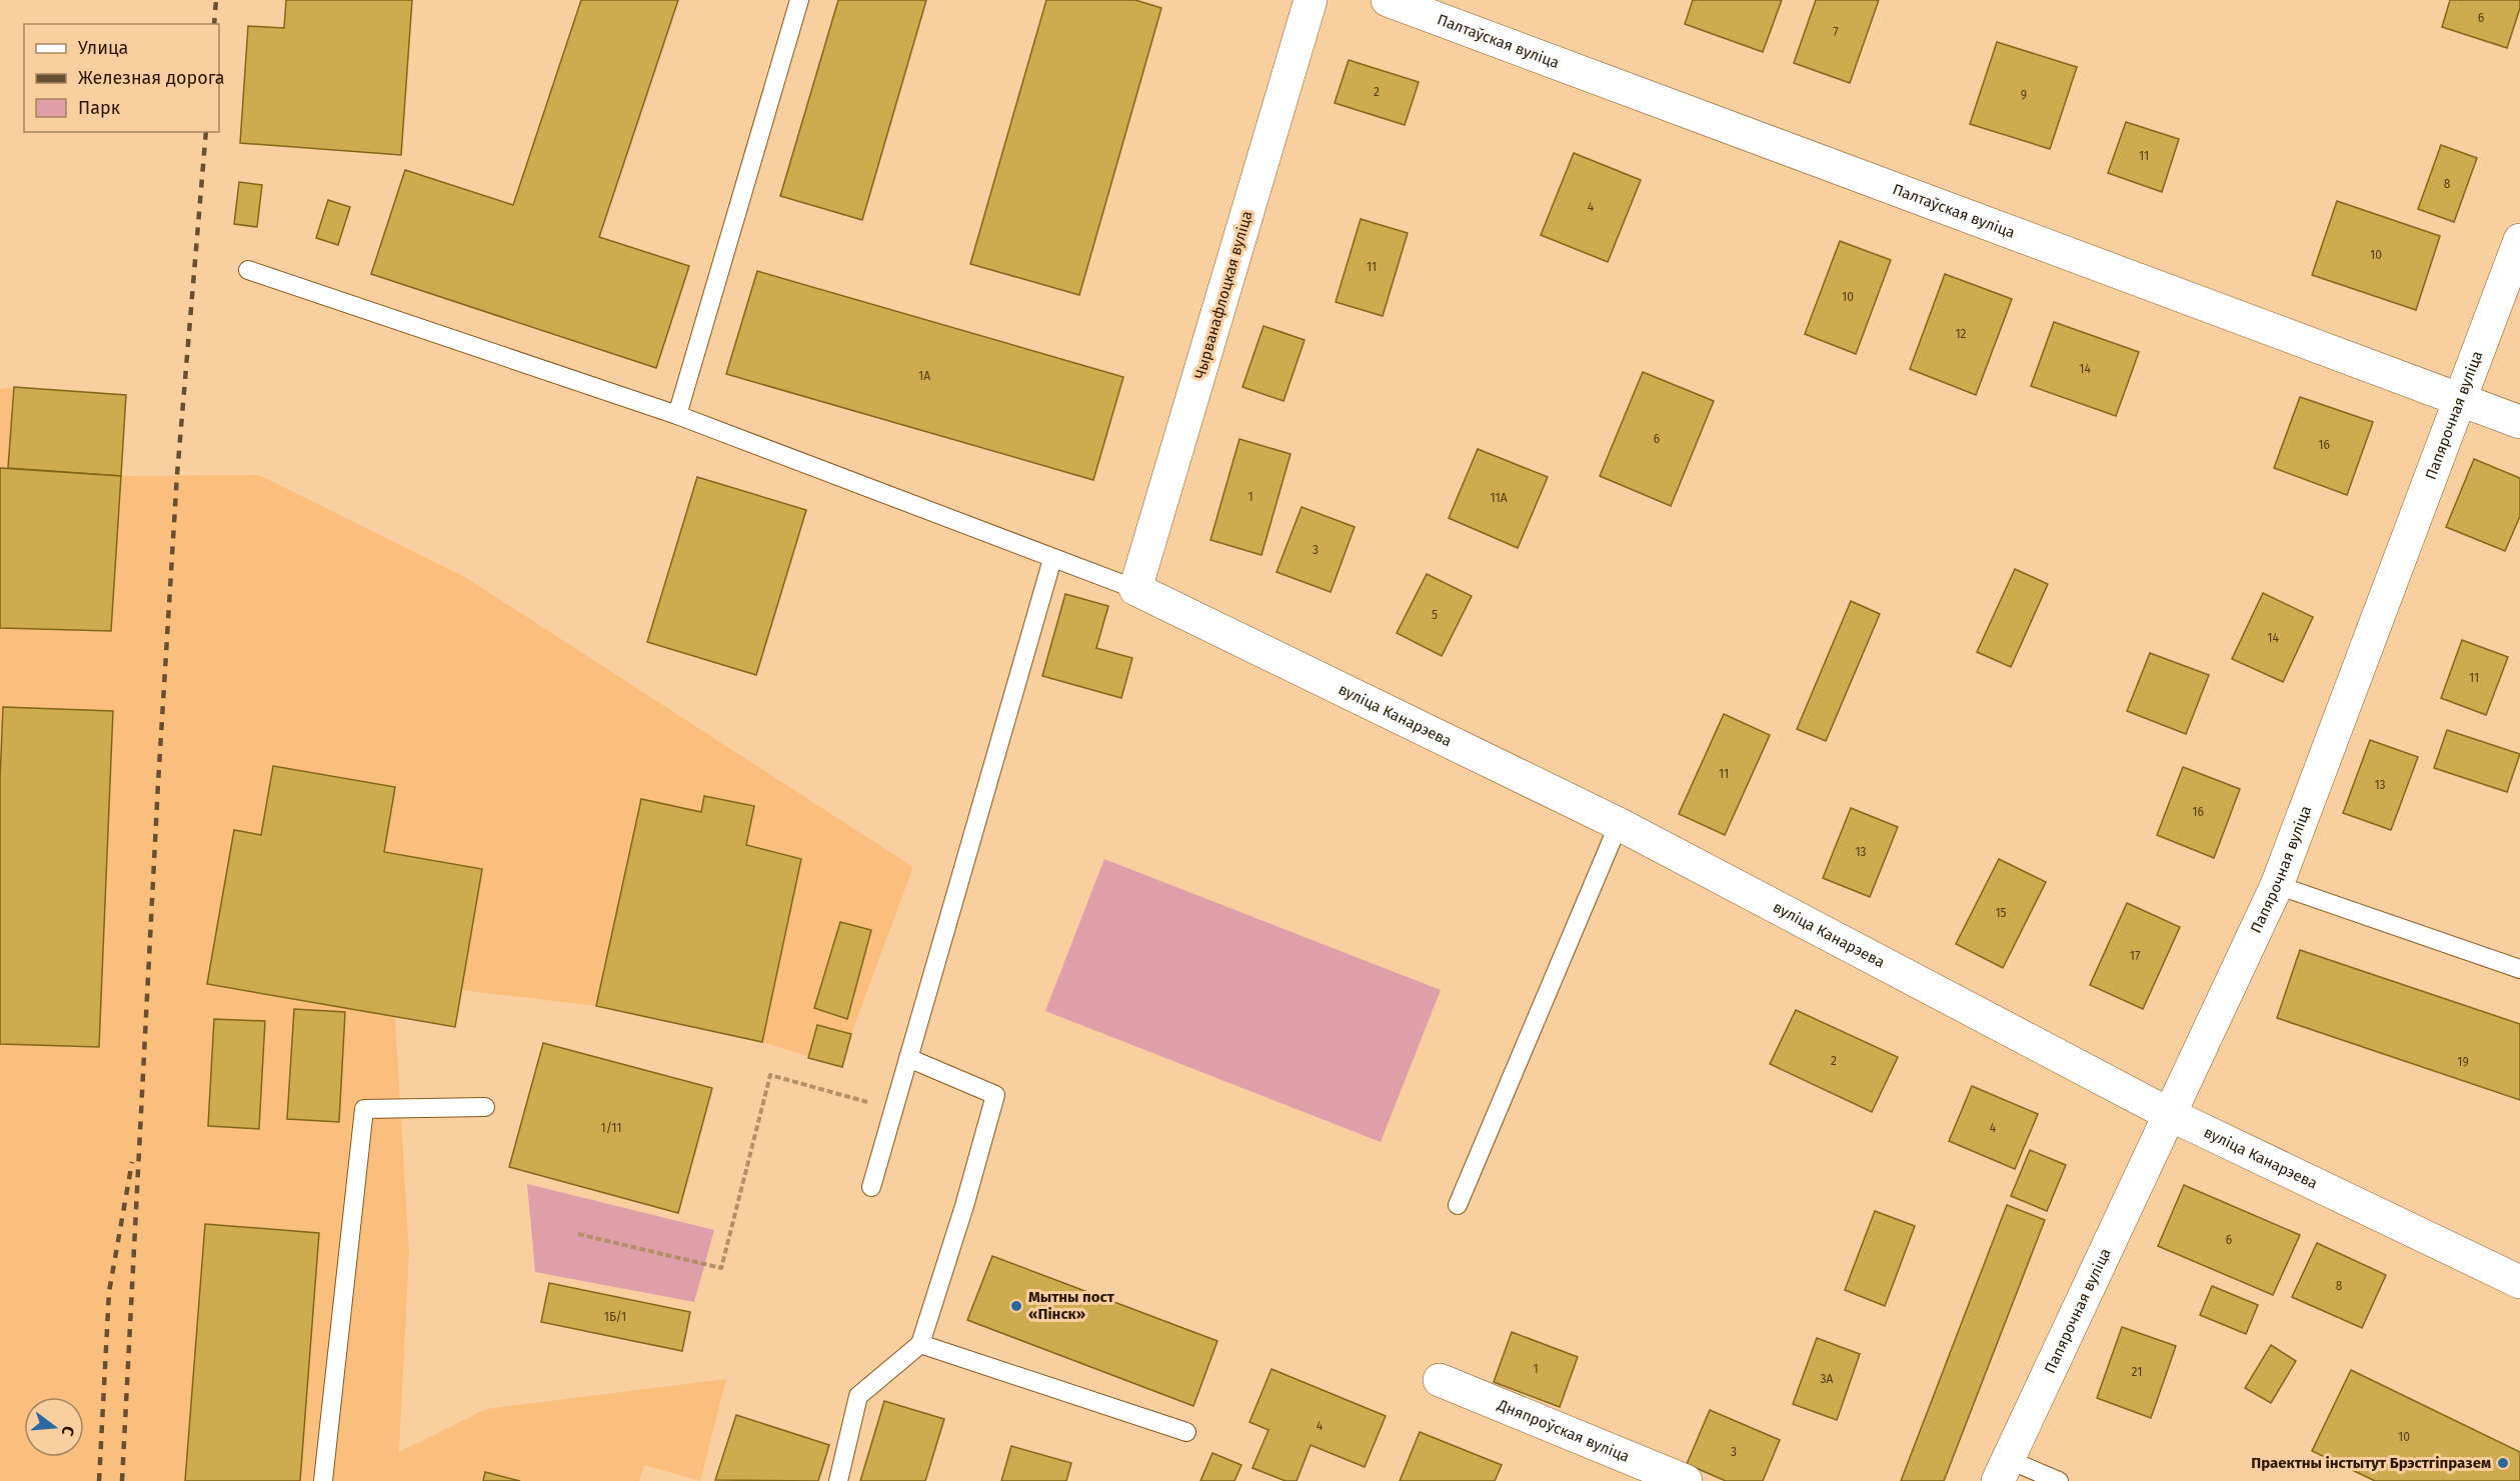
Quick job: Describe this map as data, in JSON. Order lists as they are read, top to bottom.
{
  "streets": {
    "street": [
      "Палтаўская вуліца",
      "Чырванафлоцкая вуліца",
      "Папярочная вуліца",
      "вуліца Канарэева",
      "Дняпроўская вуліца"
    ]
  },
  "crossings": [
    ["Палтаўская вуліца", "Папярочная вуліца"],
    ["Чырванафлоцкая вуліца", "вуліца Канарэева"],
    ["Папярочная вуліца", "вуліца Канарэева"]
  ],
  "places": ["Мытны пост «Пінск»", "Праектны інстытут Брэстгіпразем"],
  "house_numbers": [
    "6",
    "7",
    "2",
    "9",
    "11",
    "8",
    "4",
    "10",
    "11",
    "10",
    "12",
    "14",
    "1А",
    "6",
    "16",
    "1",
    "11А",
    "3",
    "5",
    "14",
    "11",
    "11",
    "13",
    "16",
    "13",
    "15",
    "17",
    "2",
    "19",
    "1/11",
    "4",
    "6",
    "8",
    "1Б/1",
    "1",
    "21",
    "3А",
    "4",
    "10",
    "3"
  ],
  "legend": ["Улица", "Железная дорога", "Парк"],
  "north": "right"
}
